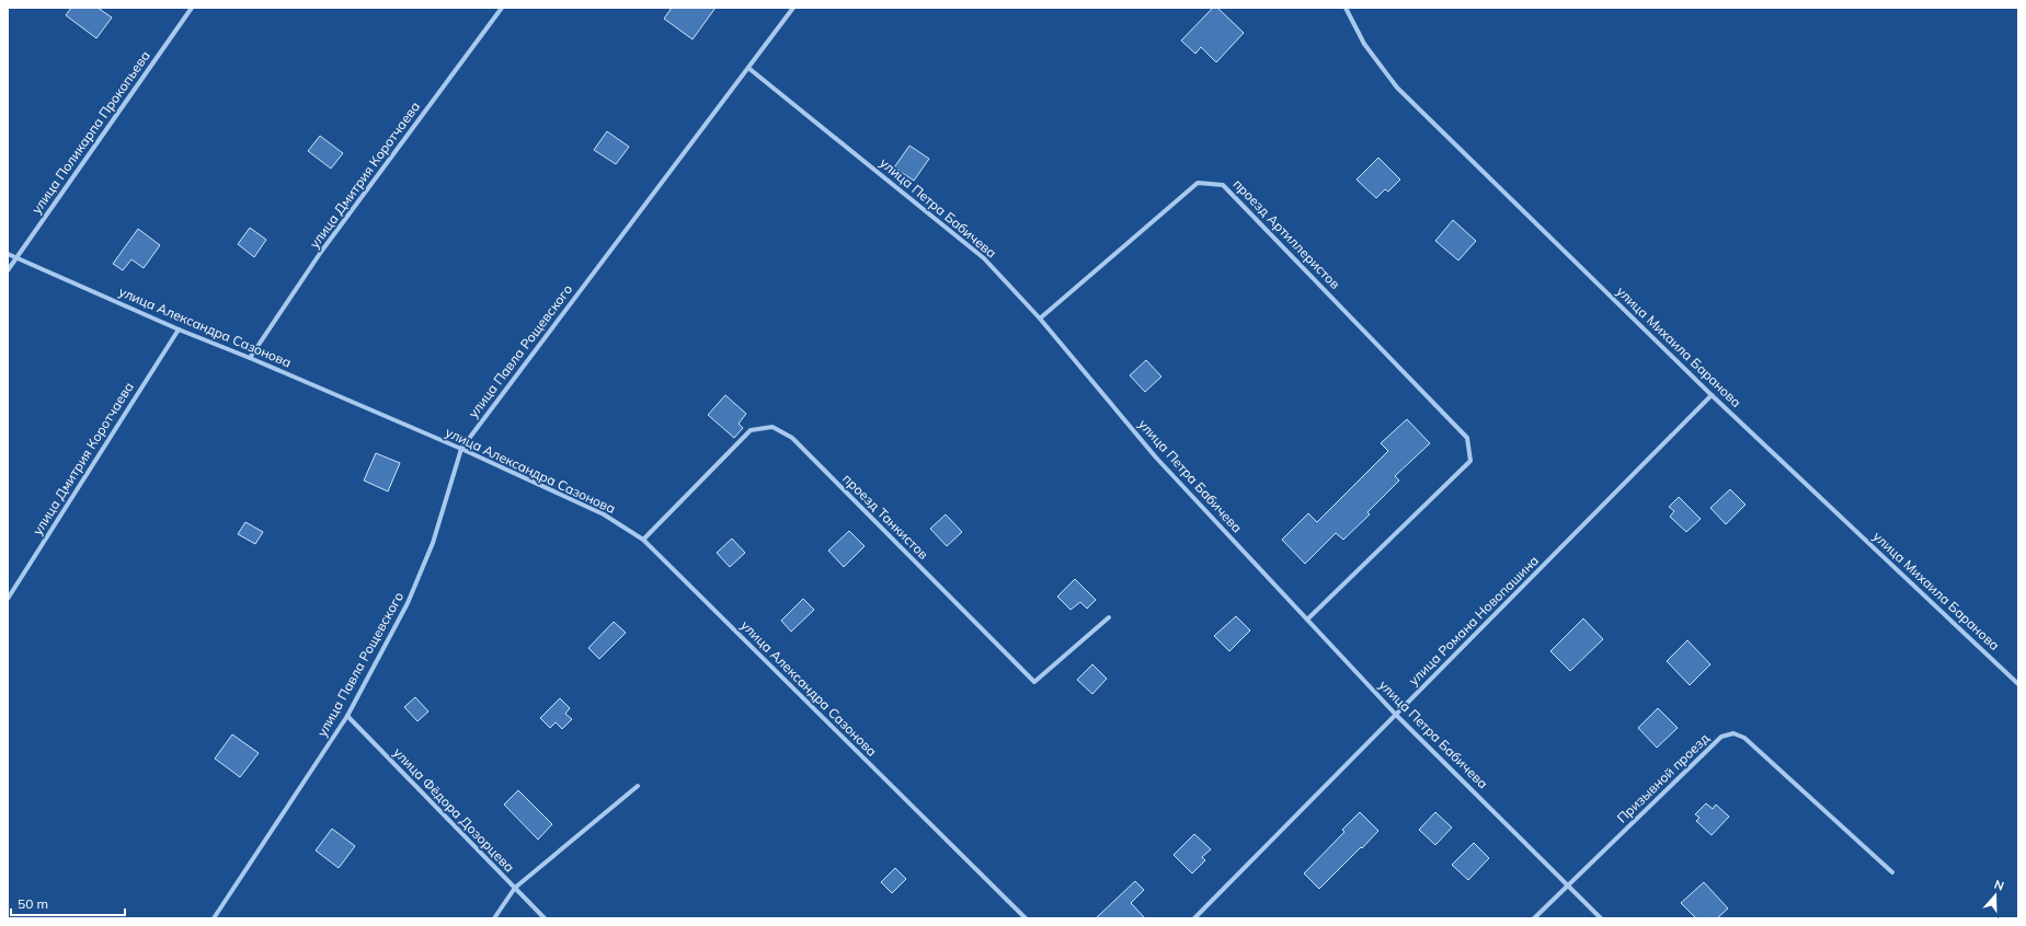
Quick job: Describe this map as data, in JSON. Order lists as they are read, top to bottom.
{
  "streets": {
    "street": [
      "улица Поликарпа Прокопьева",
      "улица Дмитрия Коротчаева",
      "улица Петра Бабичева",
      "проезд Артиллеристов",
      "улица Александра Сазонова",
      "улица Михаила Баранова",
      "улица Павла Рощевского",
      "проезд Танкистов",
      "улица Романа Новопашина",
      "Призывной проезд",
      "улица Фёдора Дозорцева"
    ]
  },
  "crossings": [
    ["улица Поликарпа Прокопьева", "улица Александра Сазонова"],
    ["улица Дмитрия Коротчаева", "улица Александра Сазонова"],
    ["улица Петра Бабичева", "проезд Артиллеристов"],
    ["улица Петра Бабичева", "улица Павла Рощевского"],
    ["улица Петра Бабичева", "улица Романа Новопашина"],
    ["улица Петра Бабичева", "Призывной проезд"],
    ["улица Александра Сазонова", "улица Павла Рощевского"],
    ["улица Александра Сазонова", "проезд Танкистов"],
    ["улица Михаила Баранова", "улица Романа Новопашина"],
    ["улица Павла Рощевского", "улица Фёдора Дозорцева"]
  ],
  "scale_bar": "50 m",
  "north": "top"
}
